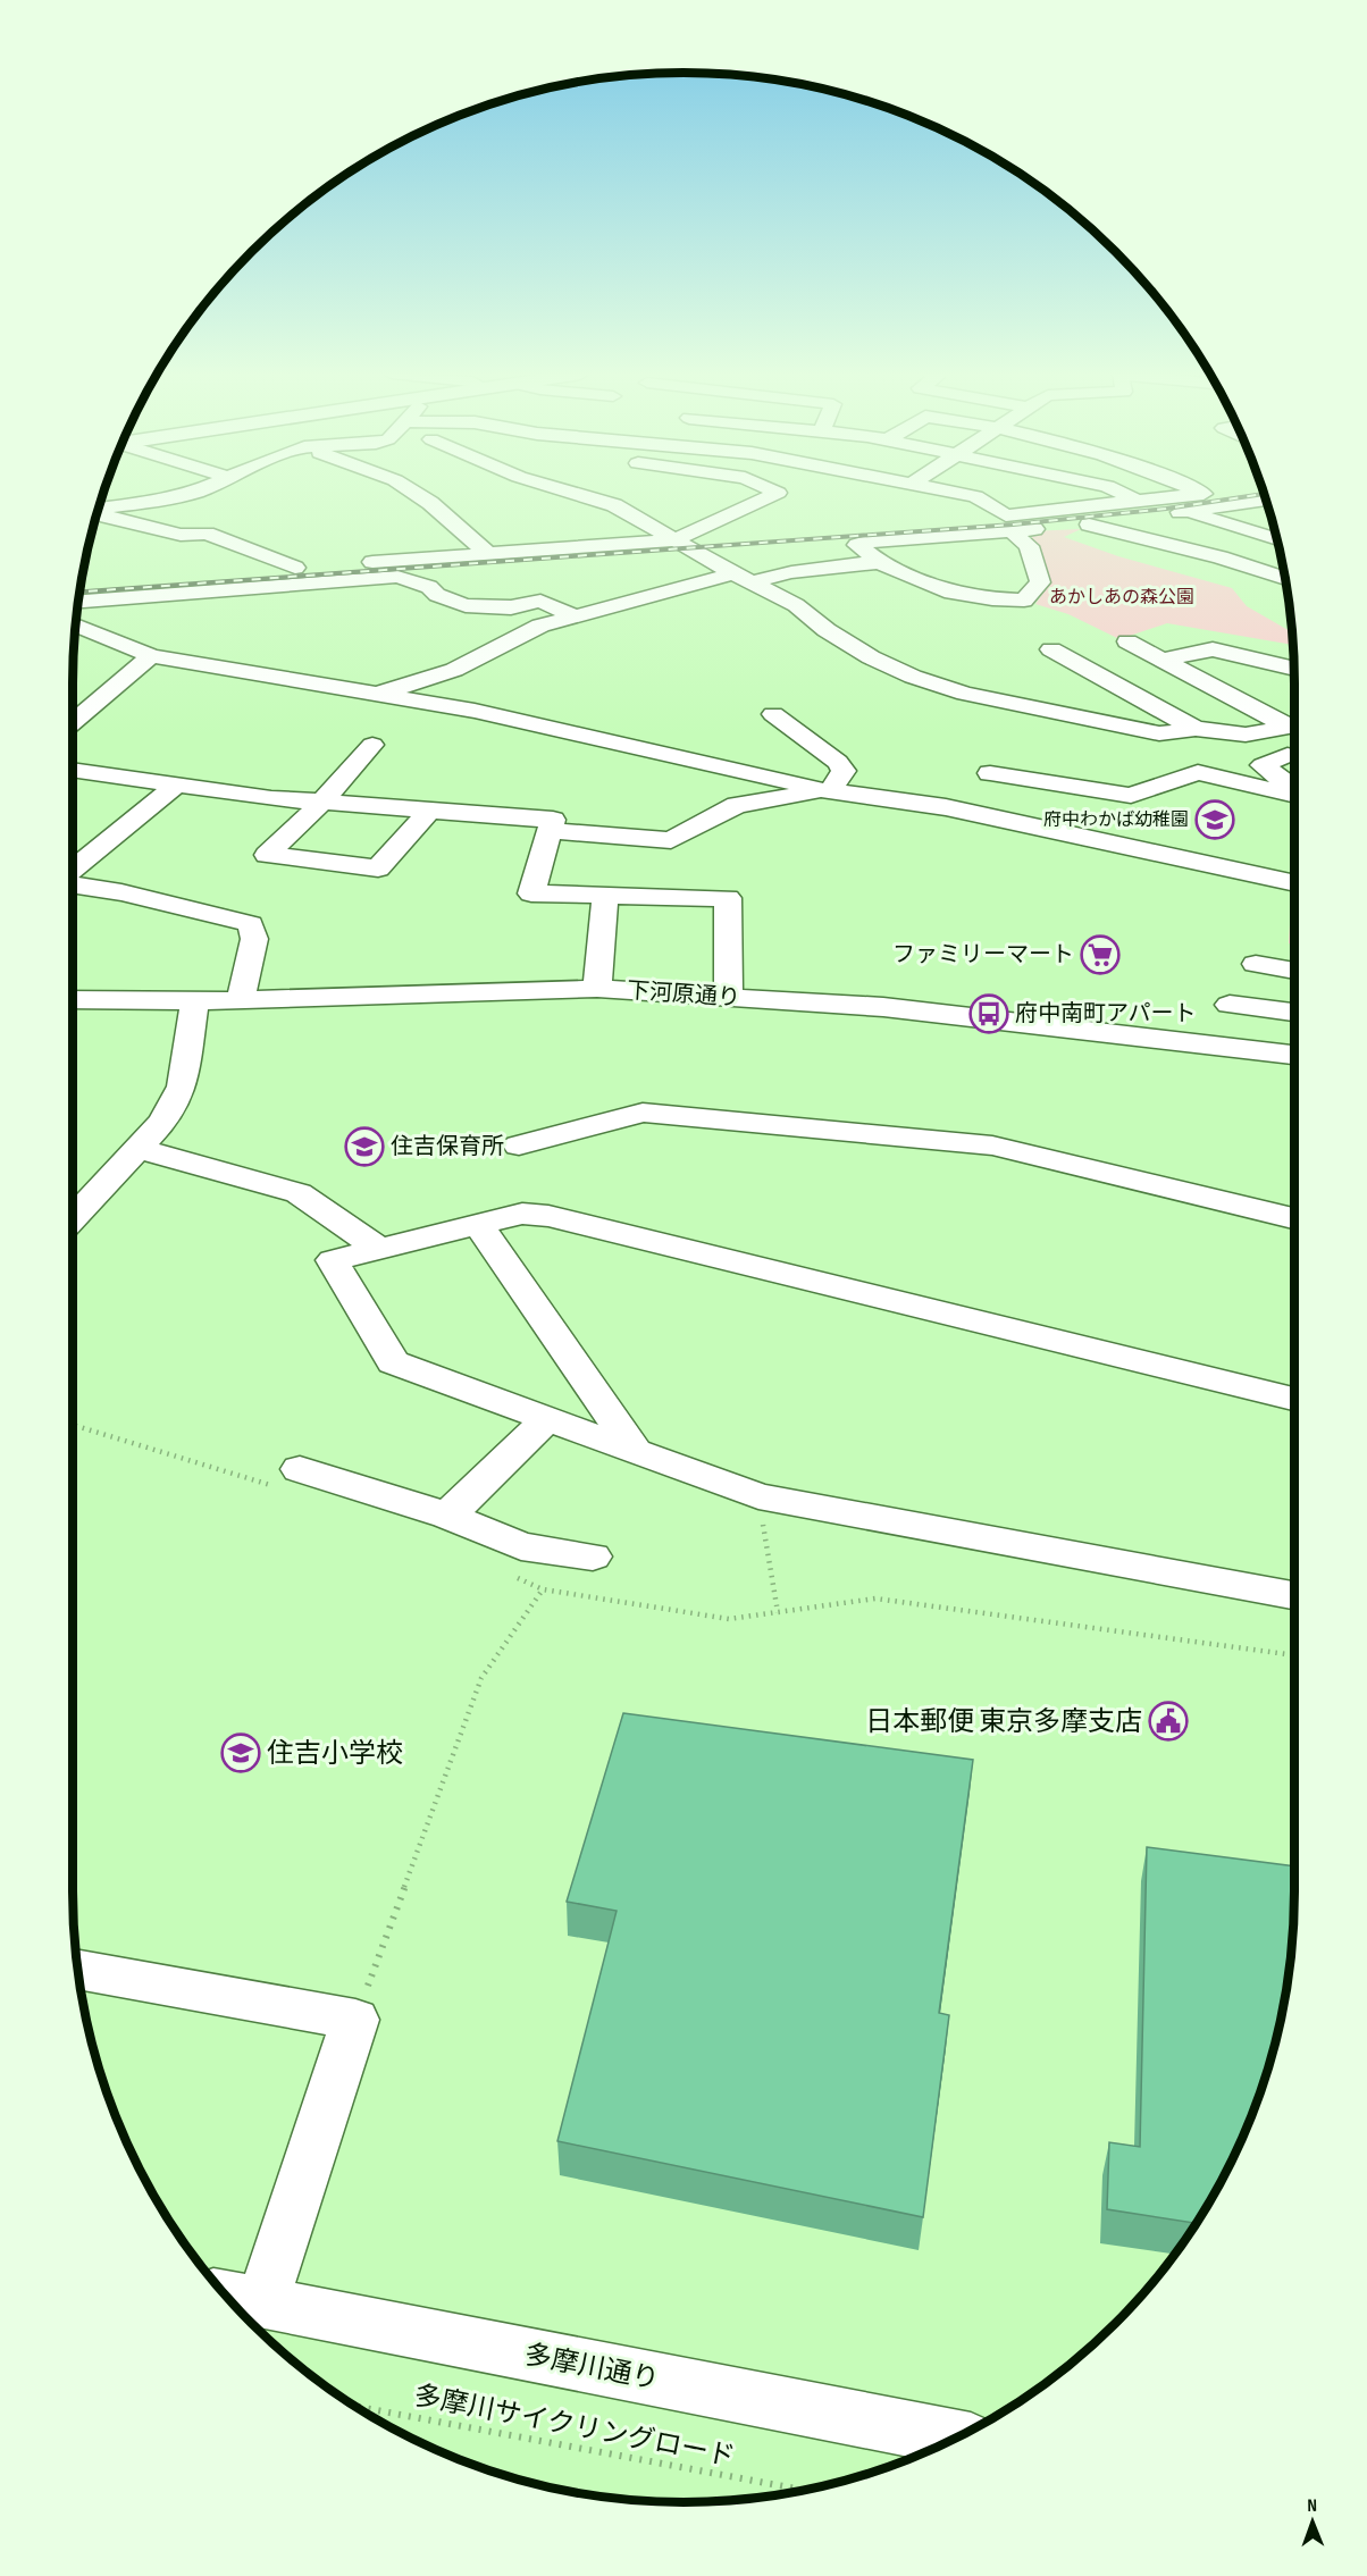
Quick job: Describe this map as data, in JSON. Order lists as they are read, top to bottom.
{
  "streets": {
    "street": ["下河原通り", "多摩川通り"],
    "path": ["多摩川サイクリングロード"]
  },
  "parks": ["あかしあの森公園"],
  "places": {
    "school or university": ["府中わかば幼稚園", "住吉保育所", "住吉小学校"],
    "supermarket": ["ファミリーマート"],
    "bus stop": ["府中南町アパート"],
    "public building": ["日本郵便 東京多摩支店"]
  },
  "north": "top"
}
